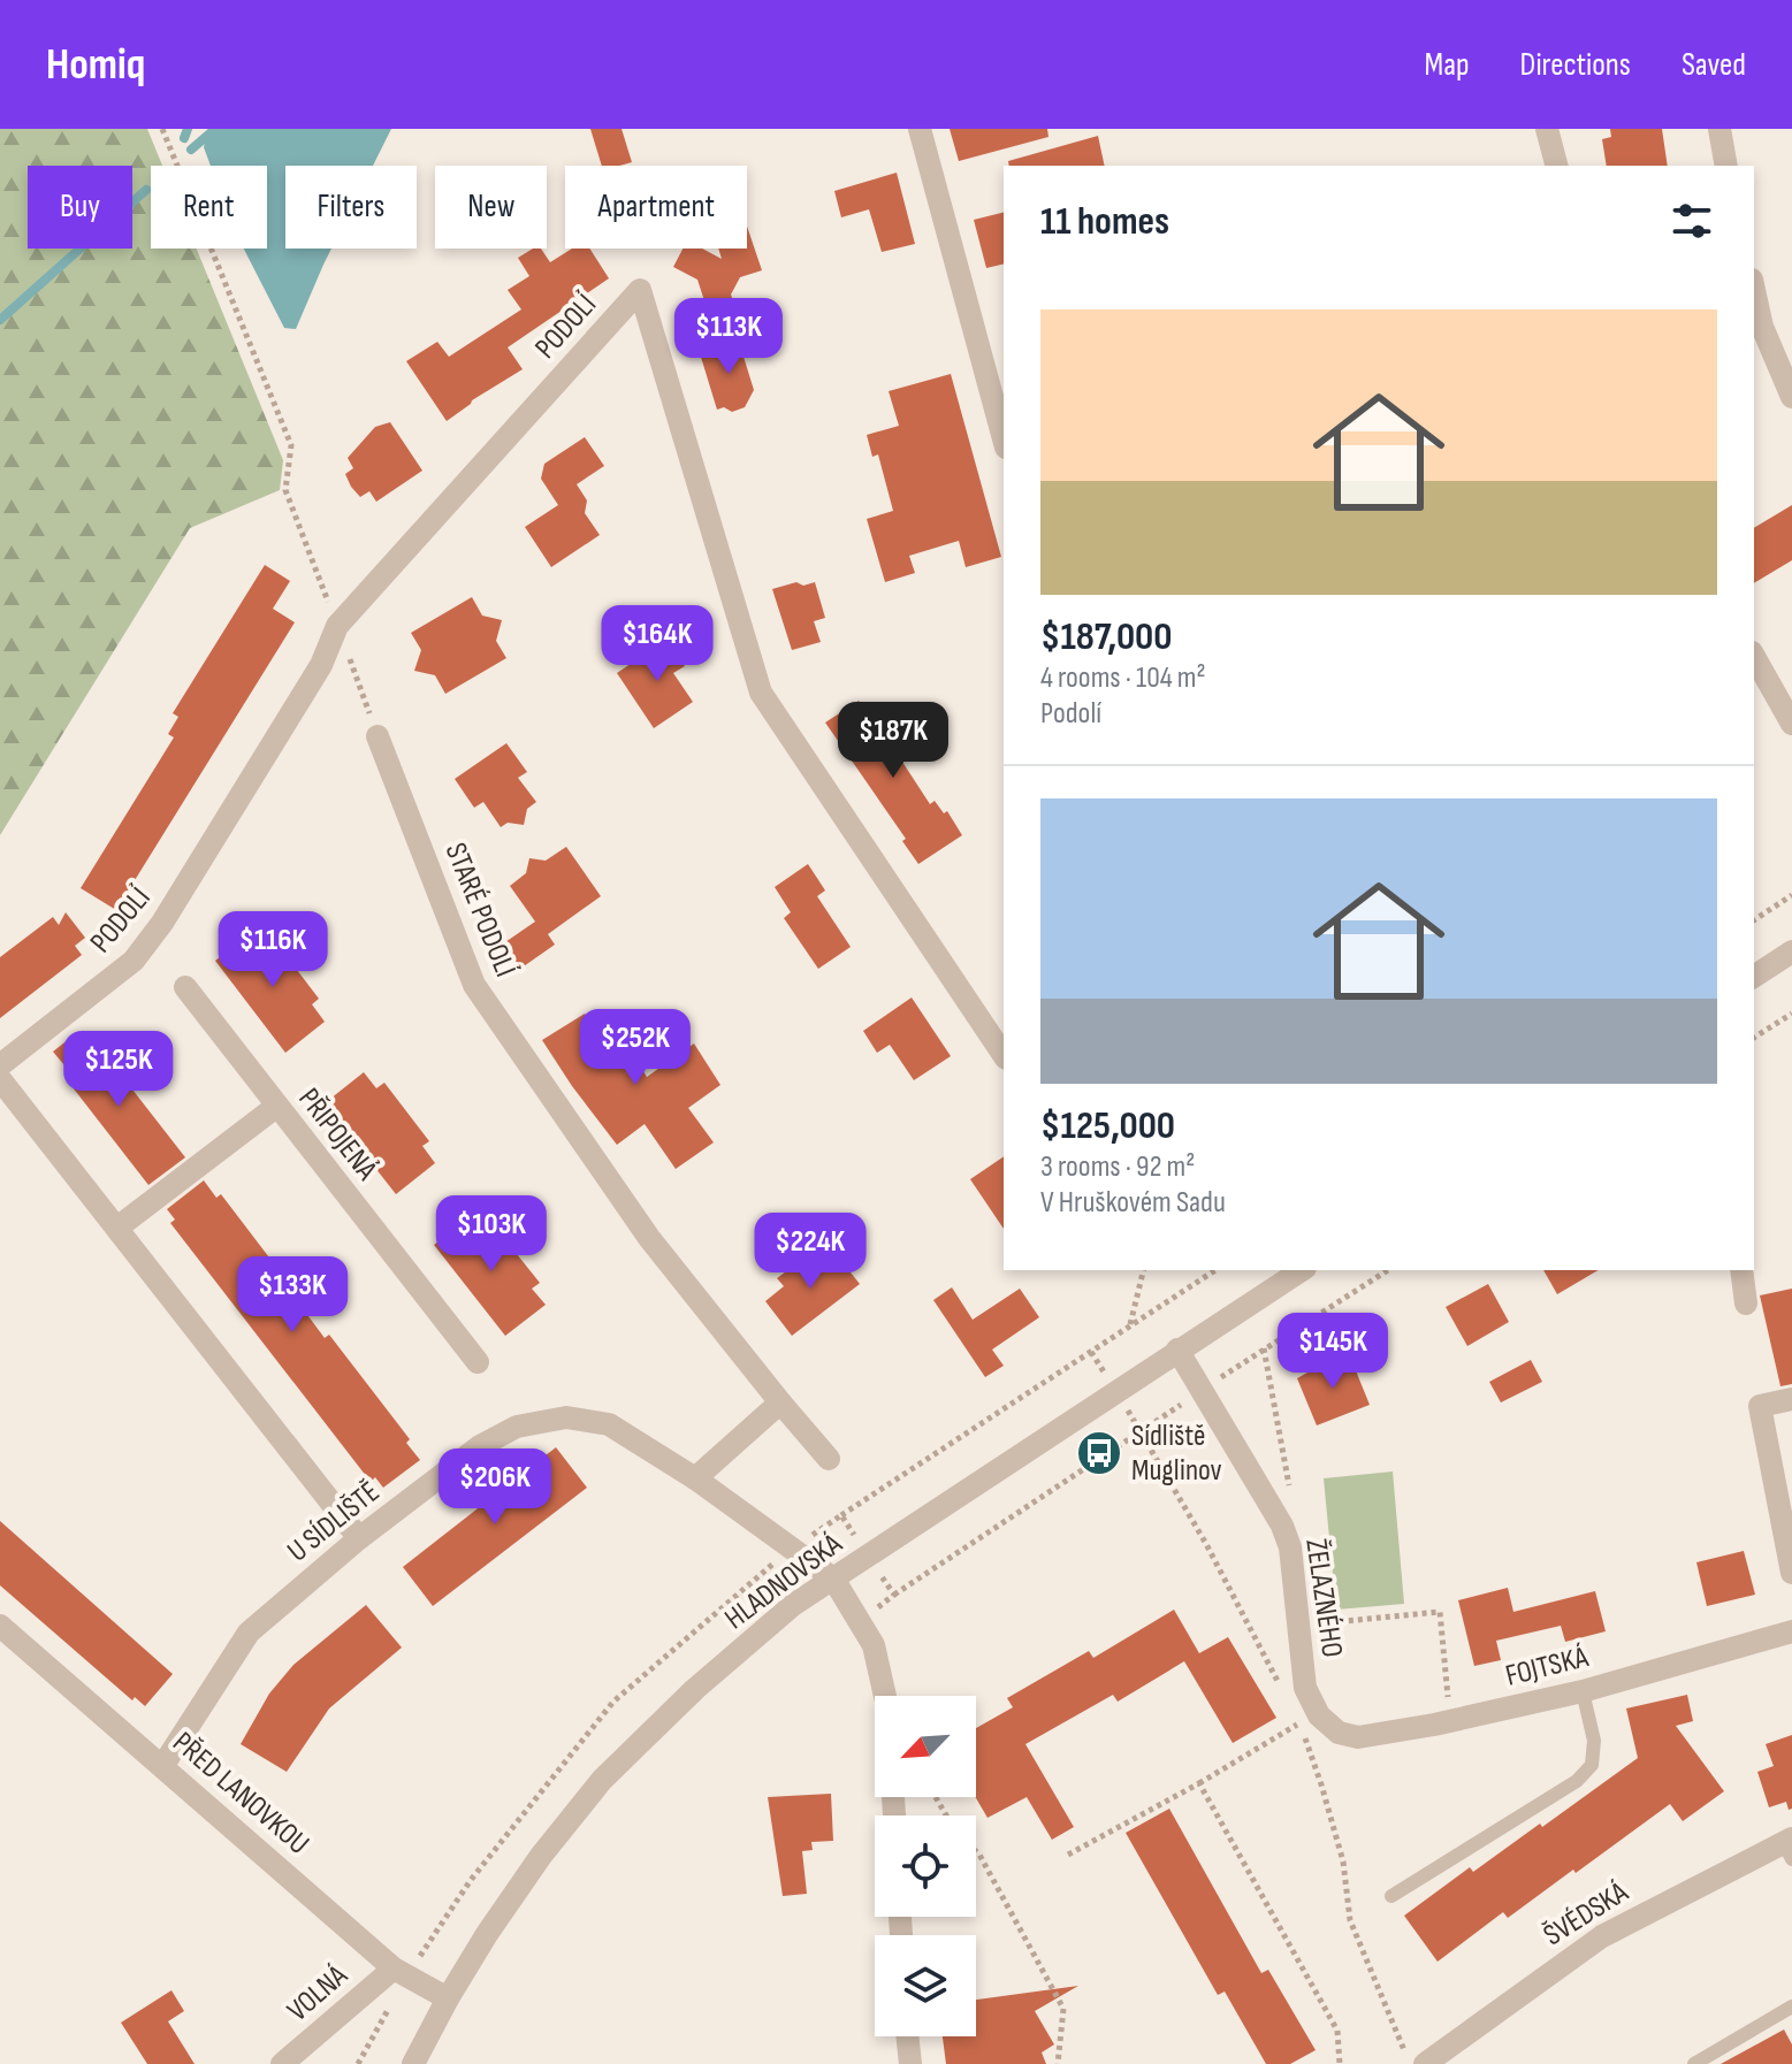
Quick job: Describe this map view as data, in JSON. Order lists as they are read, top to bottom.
{
  "streets": {
    "street": [
      "PODOLÍ",
      "STARÉ PODOLÍ",
      "PŘIPOJENÁ",
      "U SÍDLIŠTĚ",
      "HLADNOVSKÁ",
      "ŽELAZNÉHO",
      "FOJTSKÁ",
      "PŘED LANOVKOU",
      "ŠVÉDSKÁ",
      "VOLNÁ"
    ]
  },
  "crossings": [
    ["U SÍDLIŠTĚ", "HLADNOVSKÁ"],
    ["U SÍDLIŠTĚ", "PŘED LANOVKOU"],
    ["HLADNOVSKÁ", "ŽELAZNÉHO"],
    ["HLADNOVSKÁ", "PŘED LANOVKOU"],
    ["ŽELAZNÉHO", "FOJTSKÁ"],
    ["PŘED LANOVKOU", "VOLNÁ"]
  ],
  "places": {
    "bus stop": ["Sídliště Muglinov"]
  },
  "north": "bottom left",
  "page": {
    "header": "Homiq",
    "nav": ["Map", "Directions", "Saved"],
    "chip": [
      "Buy",
      "Rent",
      "Filters",
      "New",
      "Apartment"
    ],
    "heading": "11 homes",
    "list": [
      {
        "name": "$187,000",
        "note": "4 rooms · 104 m² · Podolí"
      },
      {
        "name": "$125,000",
        "note": "3 rooms · 92 m² · V Hruškovém Sadu"
      }
    ],
    "price": [
      "$113K",
      "$164K",
      "$187K",
      "$116K",
      "$252K",
      "$125K",
      "$103K",
      "$224K",
      "$133K",
      "$145K",
      "$206K"
    ]
  }
}
